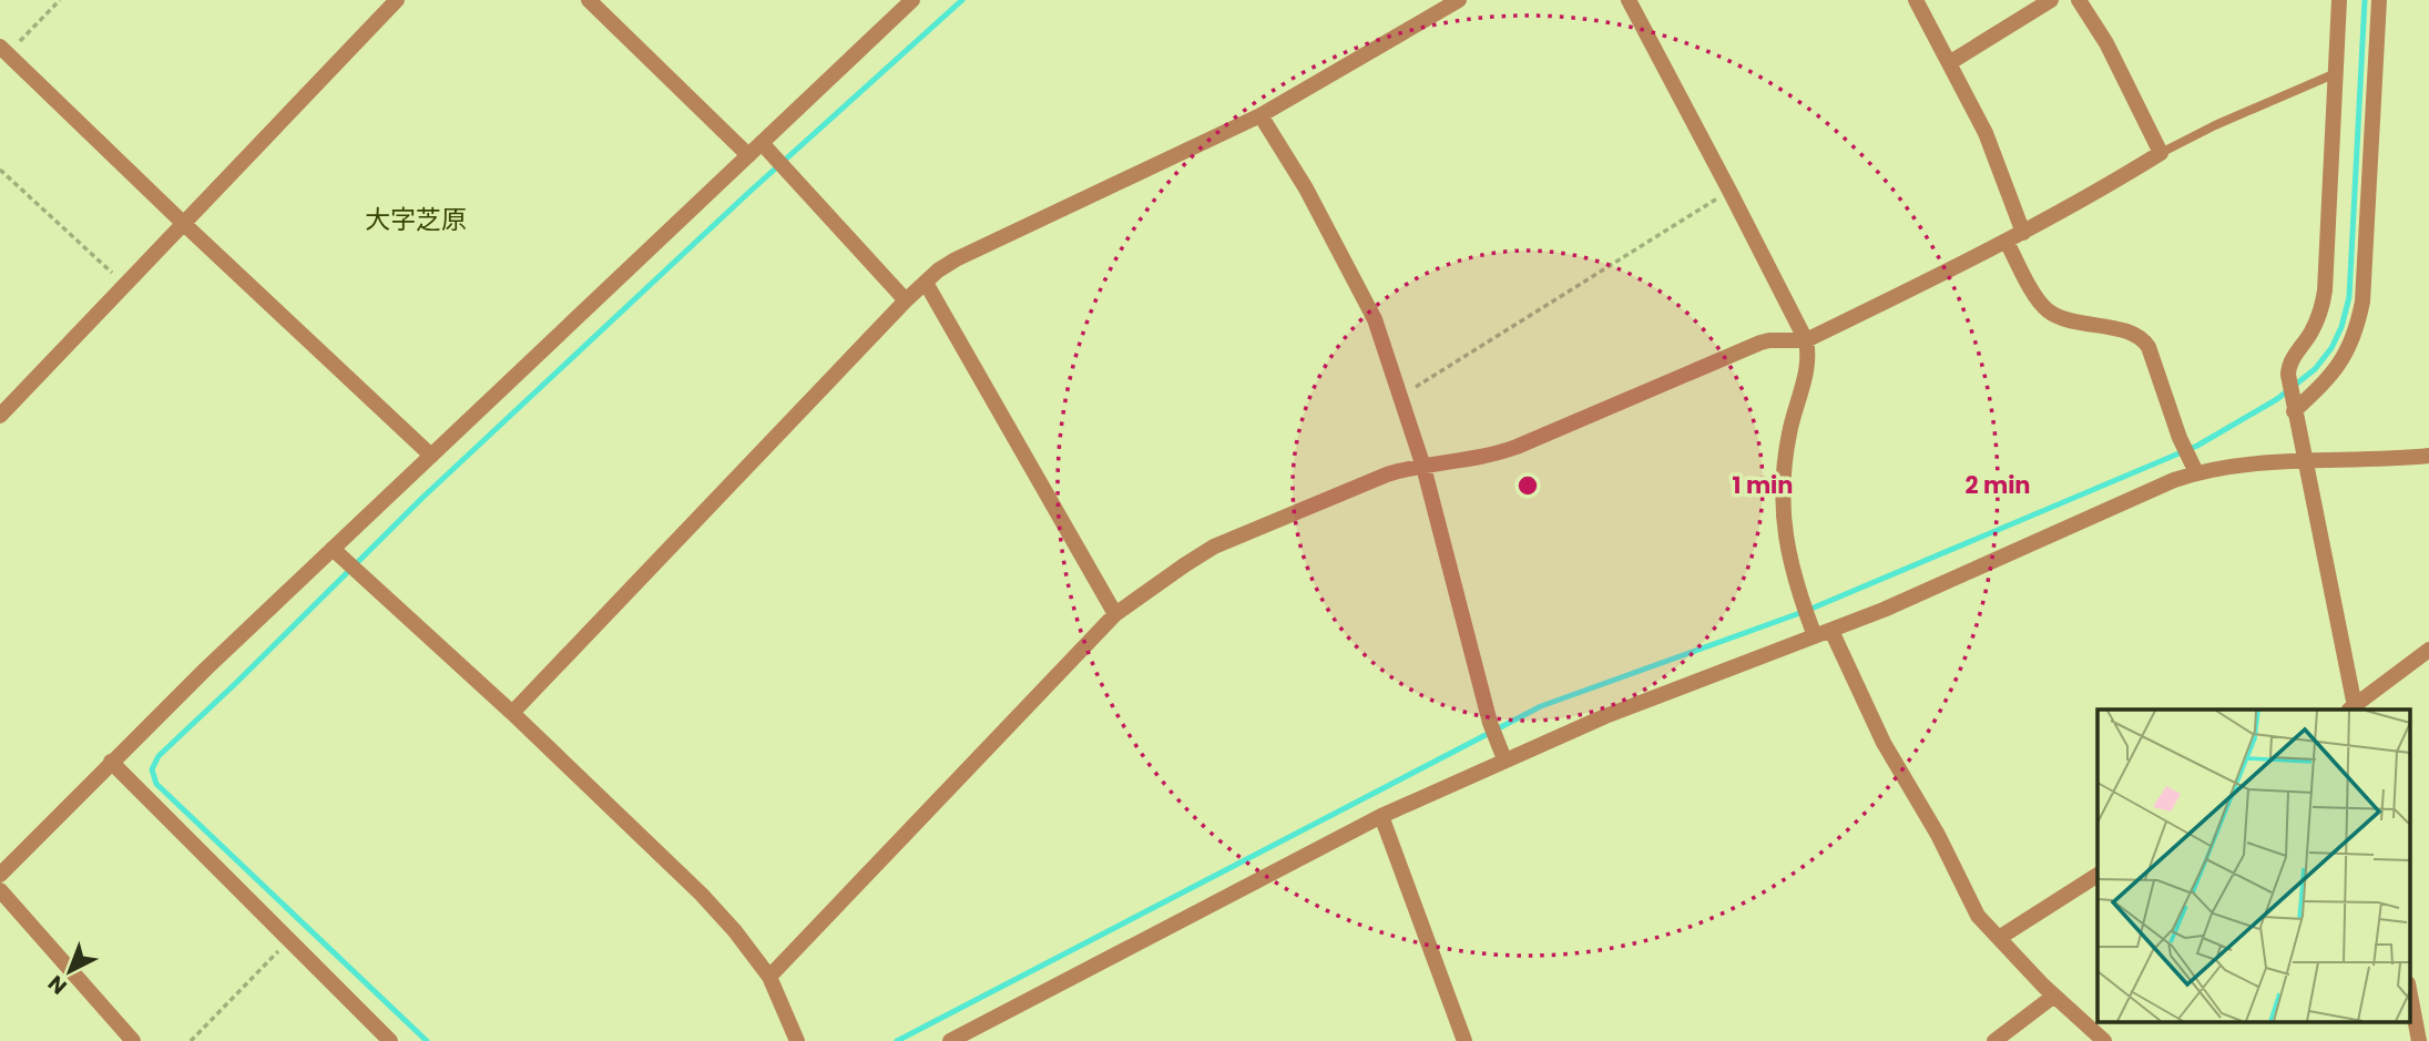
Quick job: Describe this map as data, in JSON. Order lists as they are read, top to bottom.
{
  "districts": ["大字芝原"],
  "north": "bottom left",
  "rings": ["1 min", "2 min"]
}
